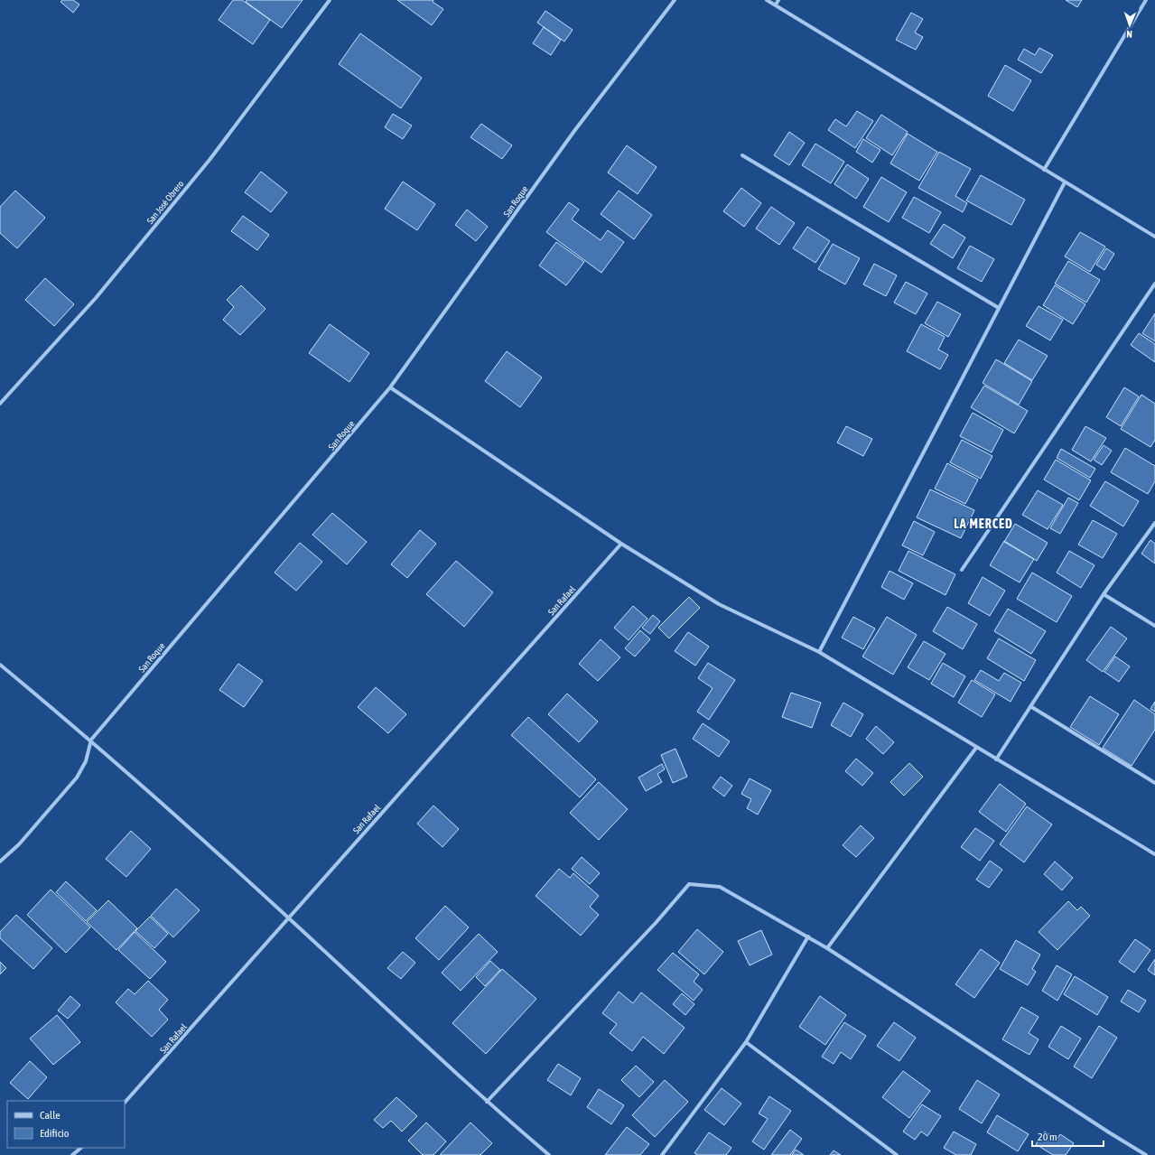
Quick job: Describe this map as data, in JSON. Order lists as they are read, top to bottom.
{
  "streets": {
    "street": ["San Roque", "San José Obrero", "San Rafael"]
  },
  "districts": ["LA MERCED"],
  "legend": ["Calle", "Edificio"],
  "scale_bar": "20 m",
  "north": "bottom"
}
